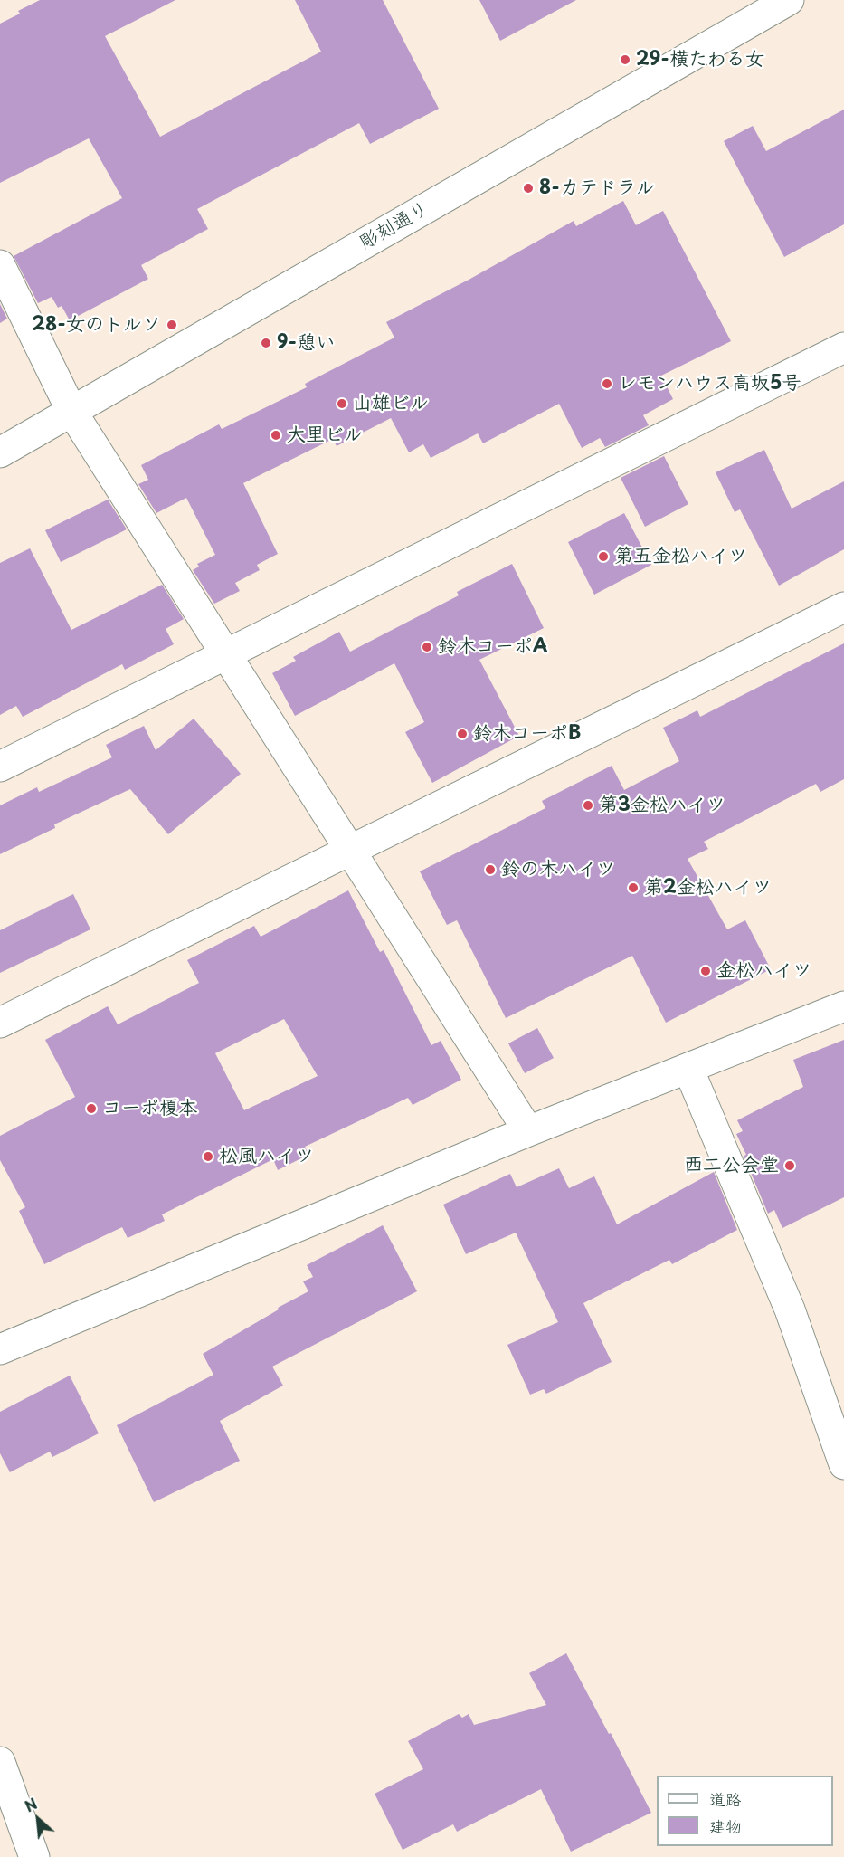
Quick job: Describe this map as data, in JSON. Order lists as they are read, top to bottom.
{
  "streets": {
    "street": ["彫刻通り"]
  },
  "places": [
    "29-横たわる女",
    "8-カテドラル",
    "28-女のトルソ",
    "9-憩い",
    "レモンハウス高坂5号",
    "山雄ビル",
    "大里ビル",
    "第五金松ハイツ",
    "鈴木コーポA",
    "鈴木コーポB",
    "第3金松ハイツ",
    "鈴の木ハイツ",
    "第2金松ハイツ",
    "金松ハイツ",
    "コーポ榎本",
    "松風ハイツ",
    "西二公会堂"
  ],
  "legend": ["道路", "建物"],
  "north": "top left"
}
